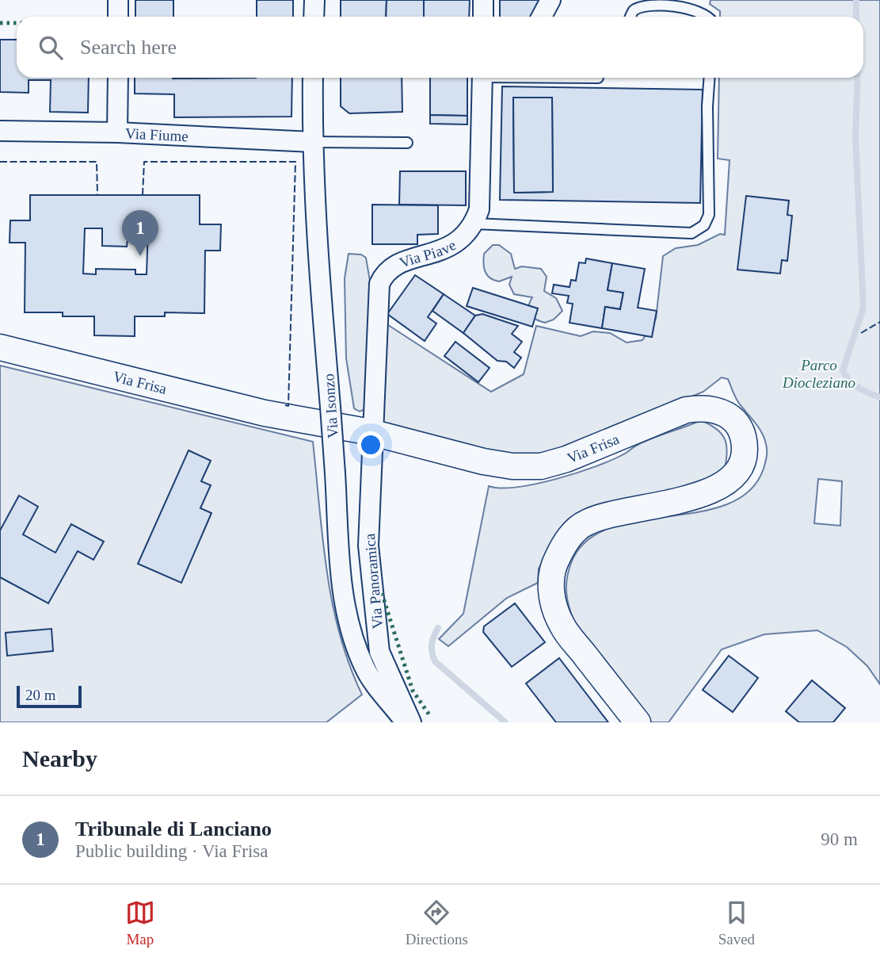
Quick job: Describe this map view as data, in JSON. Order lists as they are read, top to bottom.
{
  "streets": {
    "street": [
      "Via Fiume",
      "Via Piave",
      "Via Frisa",
      "Via Isonzo",
      "Via Panoramica"
    ]
  },
  "crossings": [
    ["Via Fiume", "Via Isonzo"],
    ["Via Piave", "Via Frisa"],
    ["Via Piave", "Via Panoramica"],
    ["Via Frisa", "Via Panoramica"]
  ],
  "parks": ["Parco Diocleziano"],
  "scale_bar": "20 m",
  "page": {
    "search": "Search here",
    "pins": "1",
    "scale": "20 m",
    "heading": "Nearby",
    "list": [
      {
        "mark": "1",
        "name": "Tribunale di Lanciano",
        "note": "Public building · Via Frisa",
        "value": "90 m"
      }
    ],
    "nav": ["Map", "Directions", "Saved"]
  }
}
